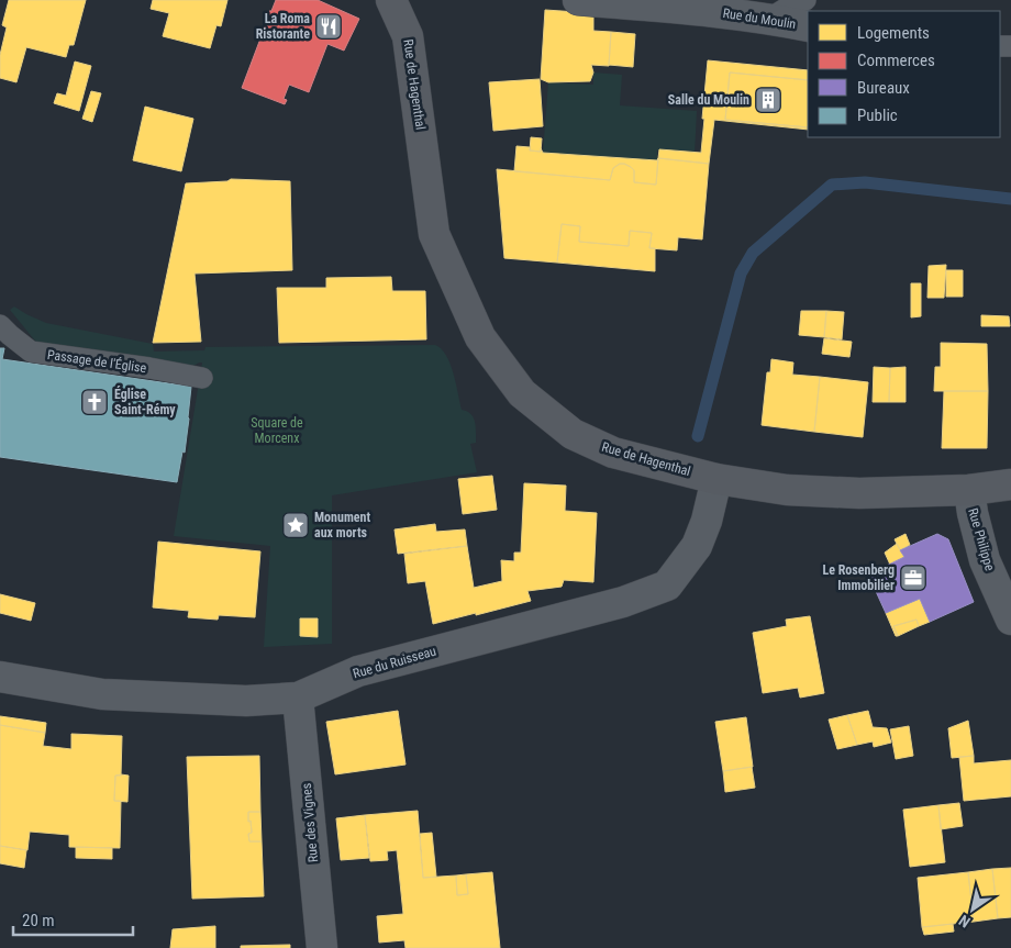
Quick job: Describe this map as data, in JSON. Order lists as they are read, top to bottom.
{
  "streets": {
    "main road": ["Rue de Hagenthal"],
    "street": [
      "Rue du Moulin",
      "Rue Philippe",
      "Rue du Ruisseau",
      "Rue des Vignes"
    ],
    "lane": ["Passage de l'Église"]
  },
  "crossings": [
    ["Rue de Hagenthal", "Rue Philippe"],
    ["Rue de Hagenthal", "Rue du Ruisseau"],
    ["Rue du Ruisseau", "Rue des Vignes"]
  ],
  "parks": ["Square de Morcenx"],
  "places": {
    "restaurant": ["La Roma Ristorante"],
    "building": ["Salle du Moulin"],
    "church": ["Église Saint-Rémy"],
    "place": ["Monument aux morts"],
    "office": ["Le Rosenberg Immobilier"]
  },
  "legend": [
    "Logements",
    "Commerces",
    "Bureaux",
    "Public"
  ],
  "scale_bar": "20 m",
  "north": "bottom left"
}
